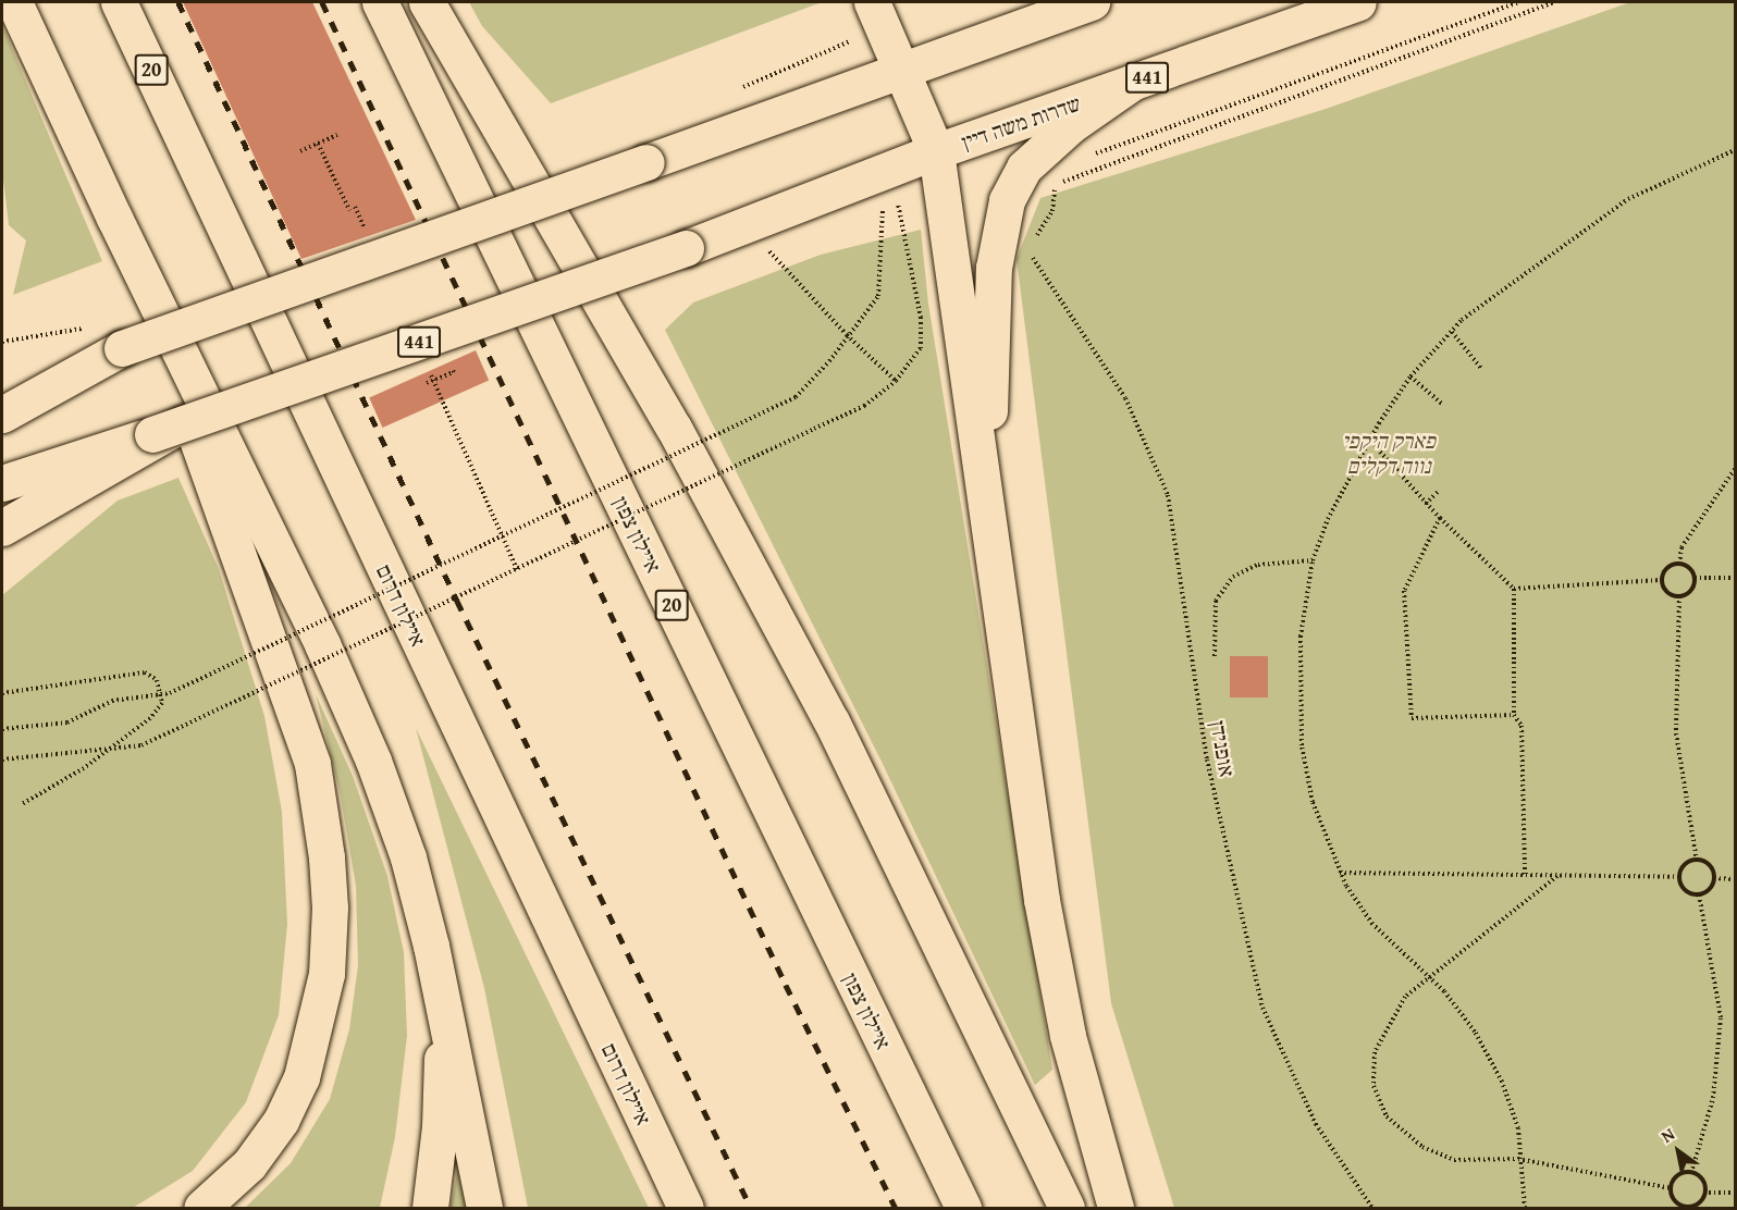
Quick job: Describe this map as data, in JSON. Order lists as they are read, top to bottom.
{
  "streets": {
    "main road": [
      "20",
      "441",
      "שדרות משה דיין",
      "איילון צפון",
      "איילון דרום"
    ],
    "path": ["אופנידן"]
  },
  "crossings": [
    ["441", "שדרות משה דיין"]
  ],
  "parks": ["פארק היקפי נווה דקלים"],
  "north": "top left"
}
